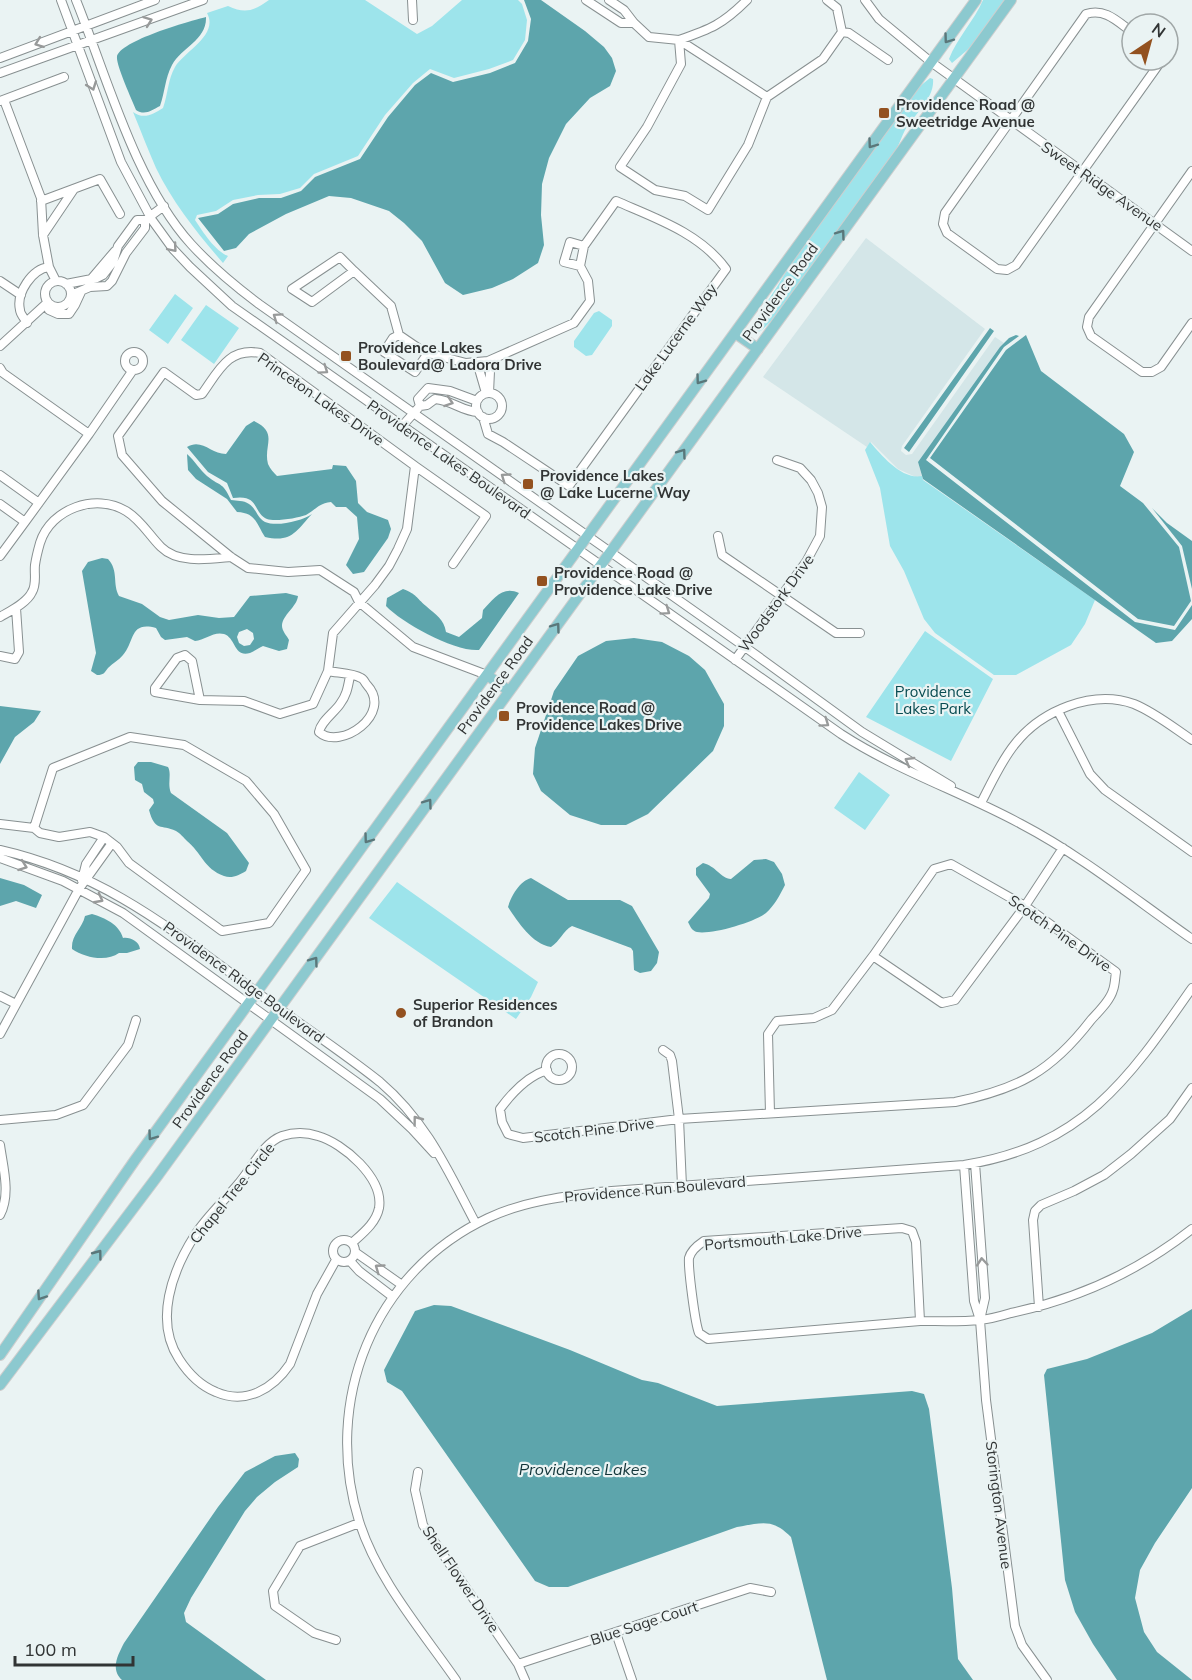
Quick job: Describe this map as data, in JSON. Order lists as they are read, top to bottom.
{
  "streets": {
    "main road": ["Providence Road"],
    "street": [
      "Sweet Ridge Avenue",
      "Lake Lucerne Way",
      "Princeton Lakes Drive",
      "Providence Lakes Boulevard",
      "Woodstork Drive",
      "Scotch Pine Drive",
      "Providence Ridge Boulevard",
      "Providence Run Boulevard",
      "Chapel Tree Circle",
      "Portsmouth Lake Drive",
      "Storington Avenue",
      "Shell Flower Drive",
      "Blue Sage Court"
    ]
  },
  "crossings": [
    ["Sweet Ridge Avenue", "Providence Road"],
    ["Providence Road", "Princeton Lakes Drive"],
    ["Providence Road", "Providence Lakes Boulevard"],
    ["Providence Road", "Providence Ridge Boulevard"],
    ["Providence Lakes Boulevard", "Woodstork Drive"],
    ["Providence Ridge Boulevard", "Providence Run Boulevard"],
    ["Providence Run Boulevard", "Storington Avenue"],
    ["Portsmouth Lake Drive", "Storington Avenue"],
    ["Shell Flower Drive", "Blue Sage Court"]
  ],
  "water": ["Providence Lakes"],
  "parks": ["Providence Lakes Park"],
  "places": {
    "transit": [
      "Providence Road @ Sweetridge Avenue",
      "Providence Lakes Boulevard@ Ladora Drive",
      "Providence Lakes @ Lake Lucerne Way",
      "Providence Road @ Providence Lake Drive",
      "Providence Road @ Providence Lakes Drive"
    ],
    "other": ["Superior Residences of Brandon"]
  },
  "scale_bar": "100 m",
  "north": "top right"
}
